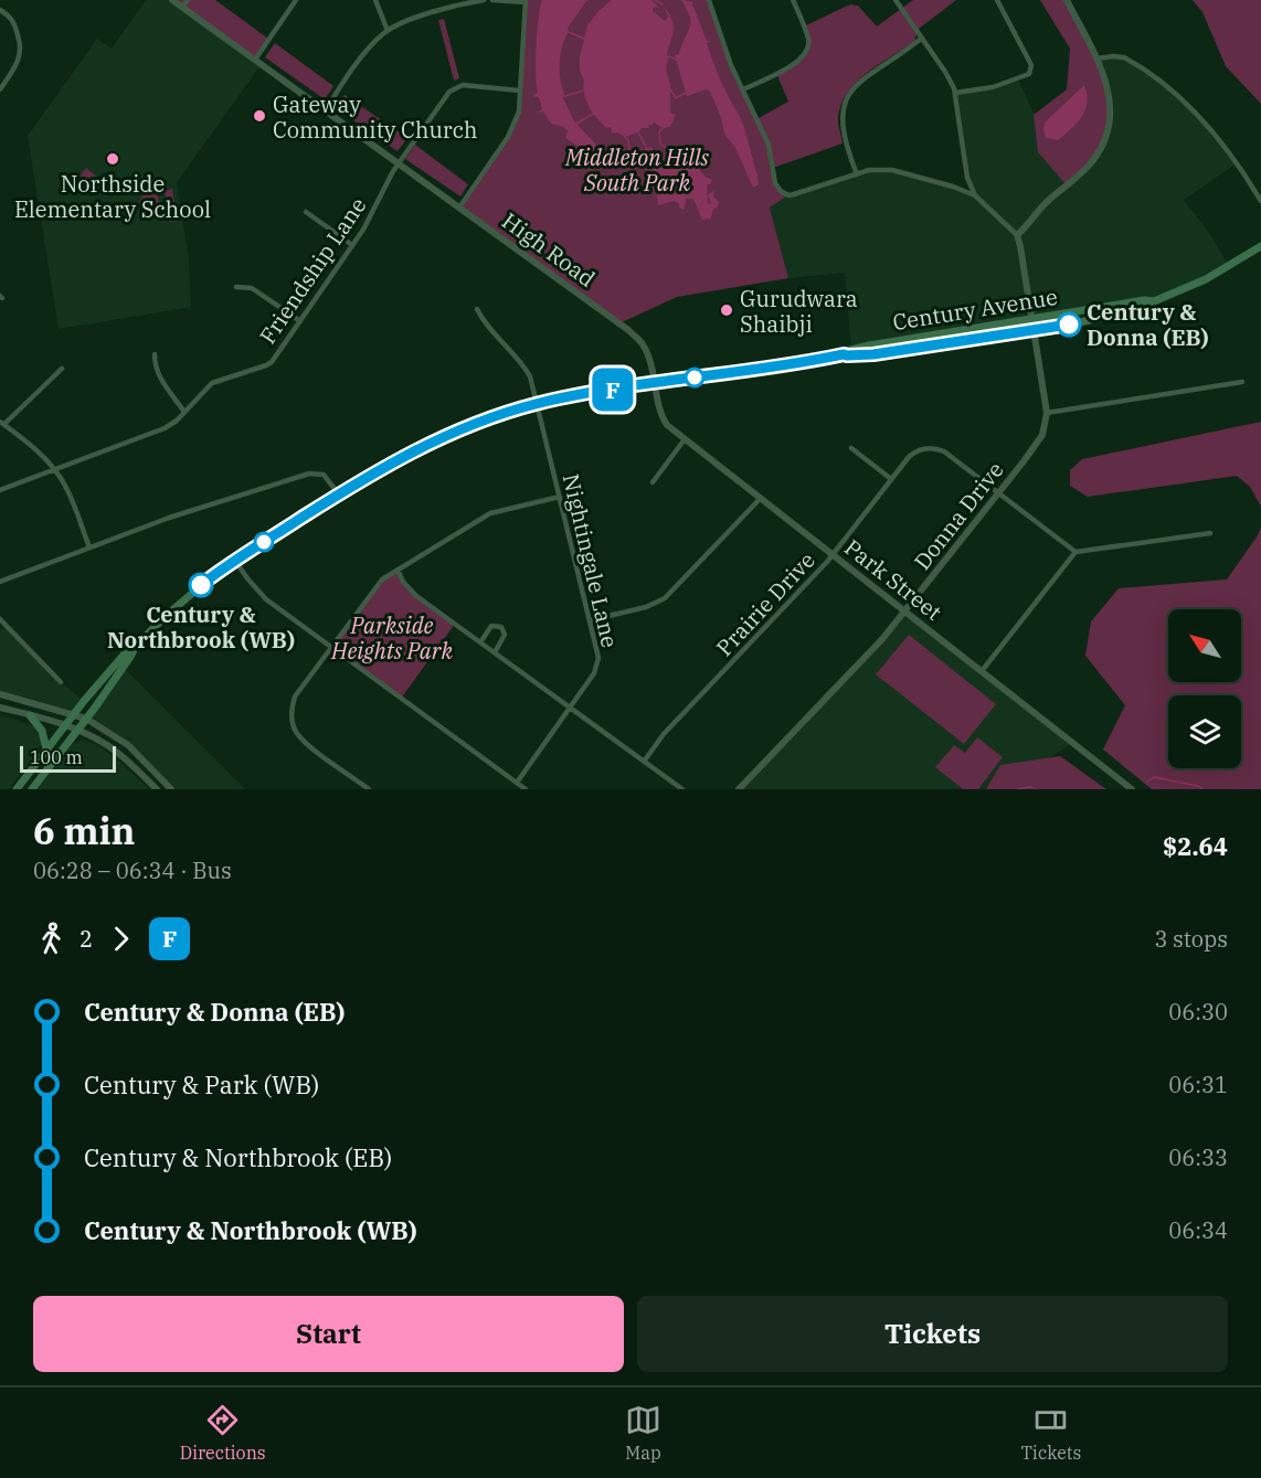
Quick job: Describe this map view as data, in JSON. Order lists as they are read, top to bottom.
{
  "streets": {
    "main road": ["Century Avenue"],
    "street": [
      "High Road",
      "Friendship Lane",
      "Donna Drive",
      "Nightingale Lane",
      "Park Street",
      "Prairie Drive"
    ]
  },
  "crossings": [
    ["High Road", "Friendship Lane"],
    ["High Road", "Century Avenue"],
    ["High Road", "Park Street"],
    ["Century Avenue", "Donna Drive"],
    ["Century Avenue", "Nightingale Lane"],
    ["Century Avenue", "Park Street"],
    ["Donna Drive", "Park Street"],
    ["Donna Drive", "Prairie Drive"],
    ["Park Street", "Prairie Drive"]
  ],
  "parks": ["Middleton Hills South Park", "Parkside Heights Park"],
  "places": [
    "Gateway Community Church",
    "Northside Elementary School",
    "Gurudwara Shaibji",
    "Century & Donna (EB)",
    "Century & Northbrook (WB)"
  ],
  "lines": ["bus line F"],
  "scale_bar": "100 m",
  "north": "top left",
  "page": {
    "on_map": "F",
    "scale": "100 m",
    "heading": ["6 min", "06:28 – 06:34 · Bus", "$2.64"],
    "legs": ["2", "F", "3 stops"],
    "list": [
      {
        "name": "Century & Donna (EB)",
        "value": "06:30"
      },
      {
        "name": "Century & Park (WB)",
        "value": "06:31"
      },
      {
        "name": "Century & Northbrook (EB)",
        "value": "06:33"
      },
      {
        "name": "Century & Northbrook (WB)",
        "value": "06:34"
      }
    ],
    "buttons": ["Start", "Tickets"],
    "tabs": ["Directions", "Map", "Tickets"]
  }
}
